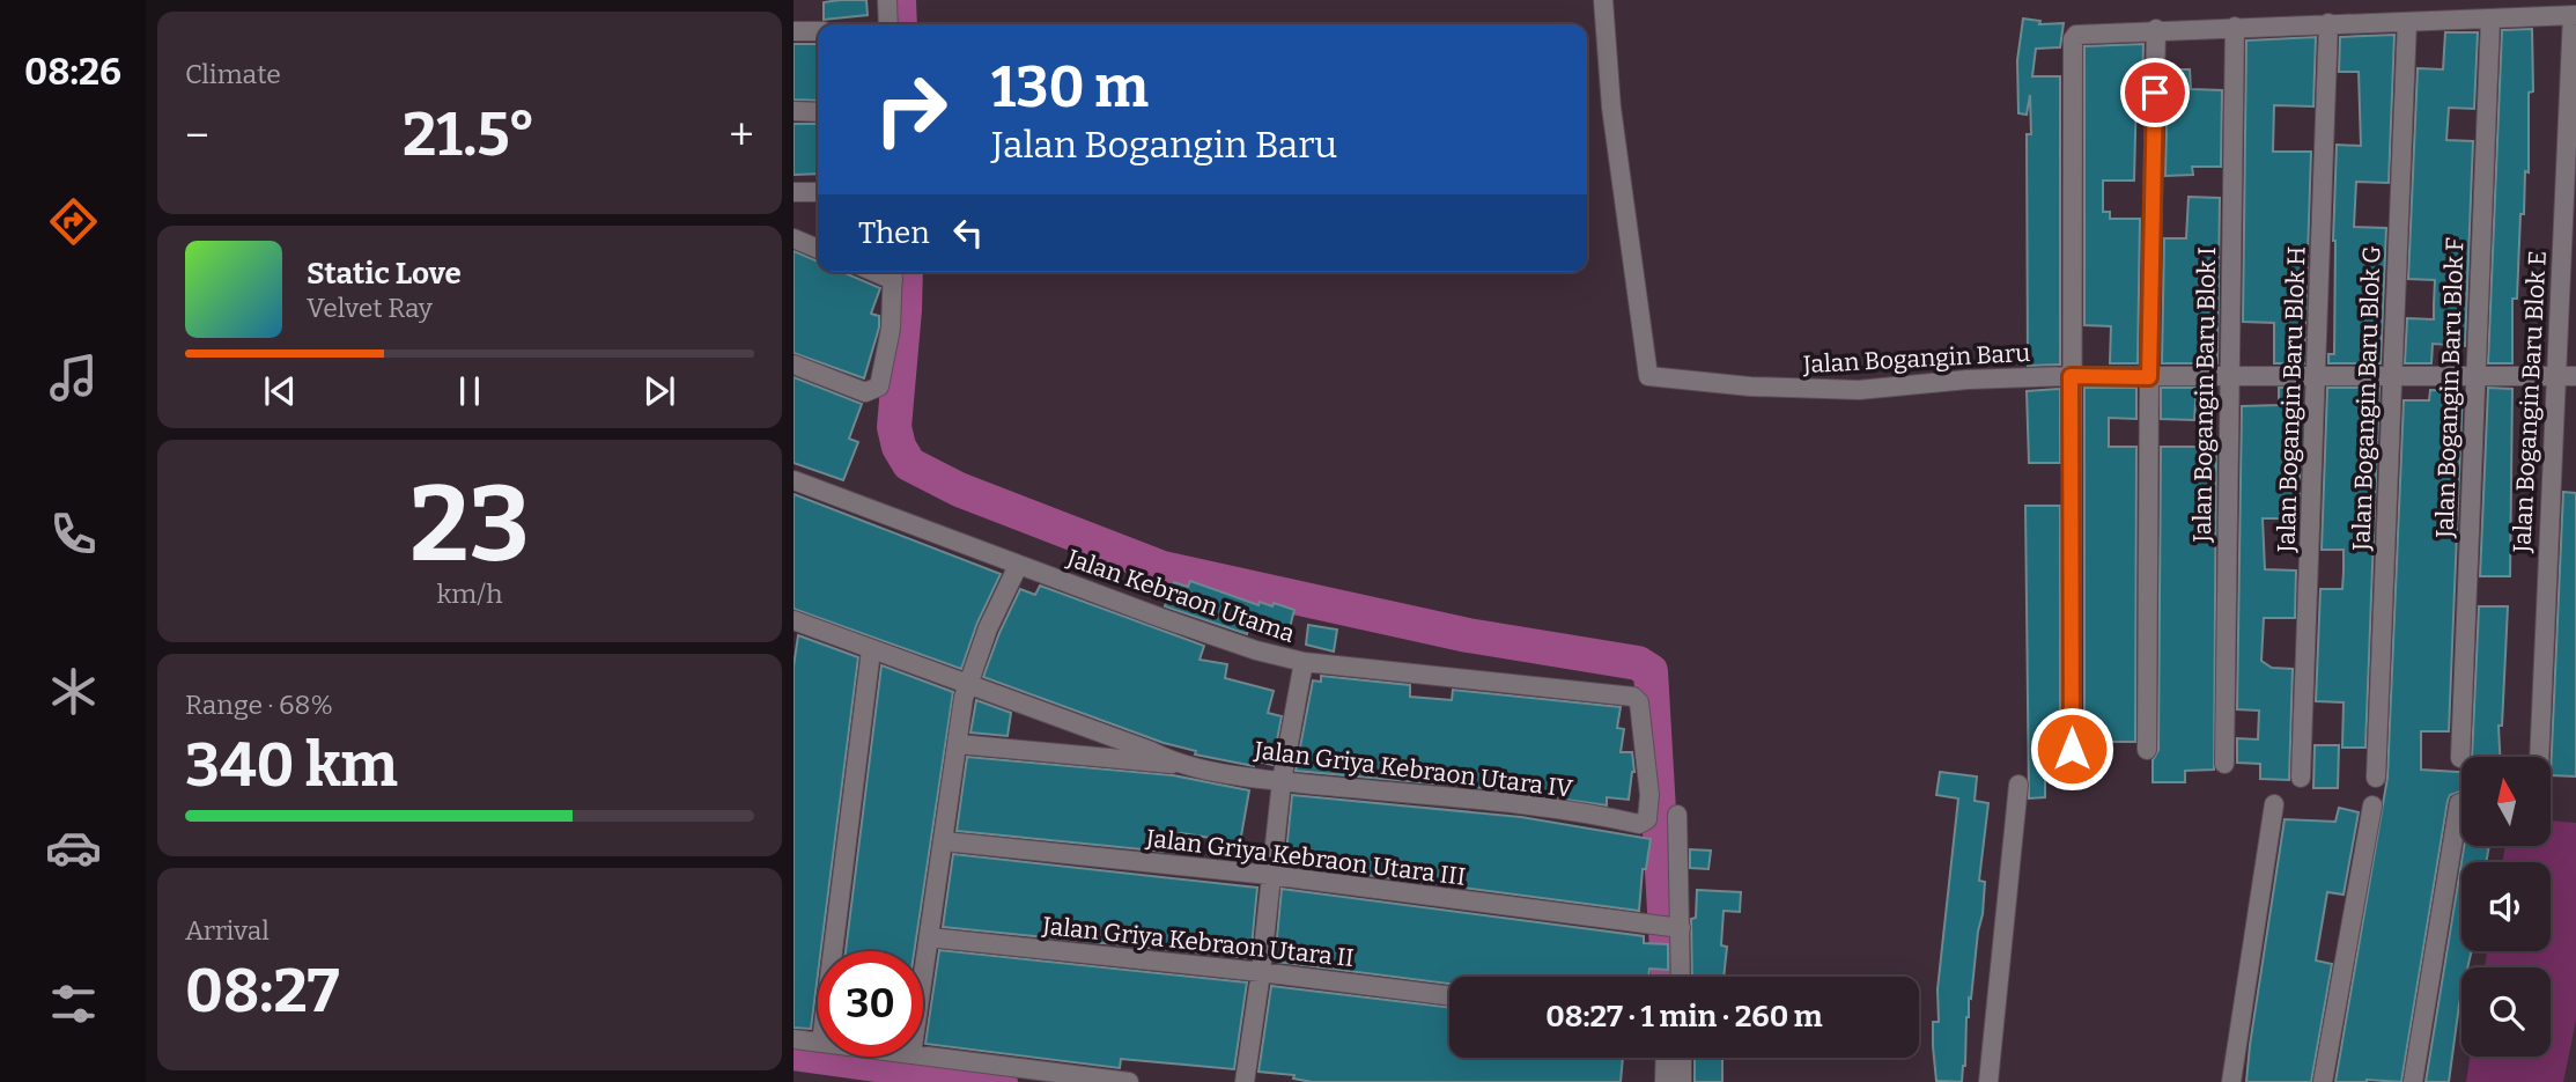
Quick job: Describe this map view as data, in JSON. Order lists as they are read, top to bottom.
{
  "streets": {
    "street": [
      "Jalan Bogangin Baru",
      "Jalan Bogangin Baru Blok F",
      "Jalan Bogangin Baru Blok I",
      "Jalan Bogangin Baru Blok G",
      "Jalan Bogangin Baru Blok H",
      "Jalan Bogangin Baru Blok E",
      "Jalan Kebraon Utama",
      "Jalan Griya Kebraon Utara IV",
      "Jalan Griya Kebraon Utara III",
      "Jalan Griya Kebraon Utara II"
    ]
  },
  "crossings": [
    ["Jalan Bogangin Baru", "Jalan Bogangin Baru Blok F"],
    ["Jalan Bogangin Baru", "Jalan Bogangin Baru Blok I"],
    ["Jalan Bogangin Baru", "Jalan Bogangin Baru Blok G"],
    ["Jalan Bogangin Baru", "Jalan Bogangin Baru Blok H"],
    ["Jalan Bogangin Baru", "Jalan Bogangin Baru Blok E"],
    ["Jalan Kebraon Utama", "Jalan Griya Kebraon Utara IV"]
  ],
  "north": "top",
  "page": {
    "tabs": "08:26",
    "tile": [
      "Climate",
      ["23", "km/h"],
      ["Range · 68%", "340 km"],
      ["Arrival", "08:27"]
    ],
    "turn": ["130 m", "Jalan Bogangin Baru"],
    "heat": ["−", "21.5°", "+"],
    "then": "Then",
    "song": ["Static Love", "Velvet Ray"],
    "limit": "30",
    "trip": "08:27 · 1 min · 260 m"
  }
}
